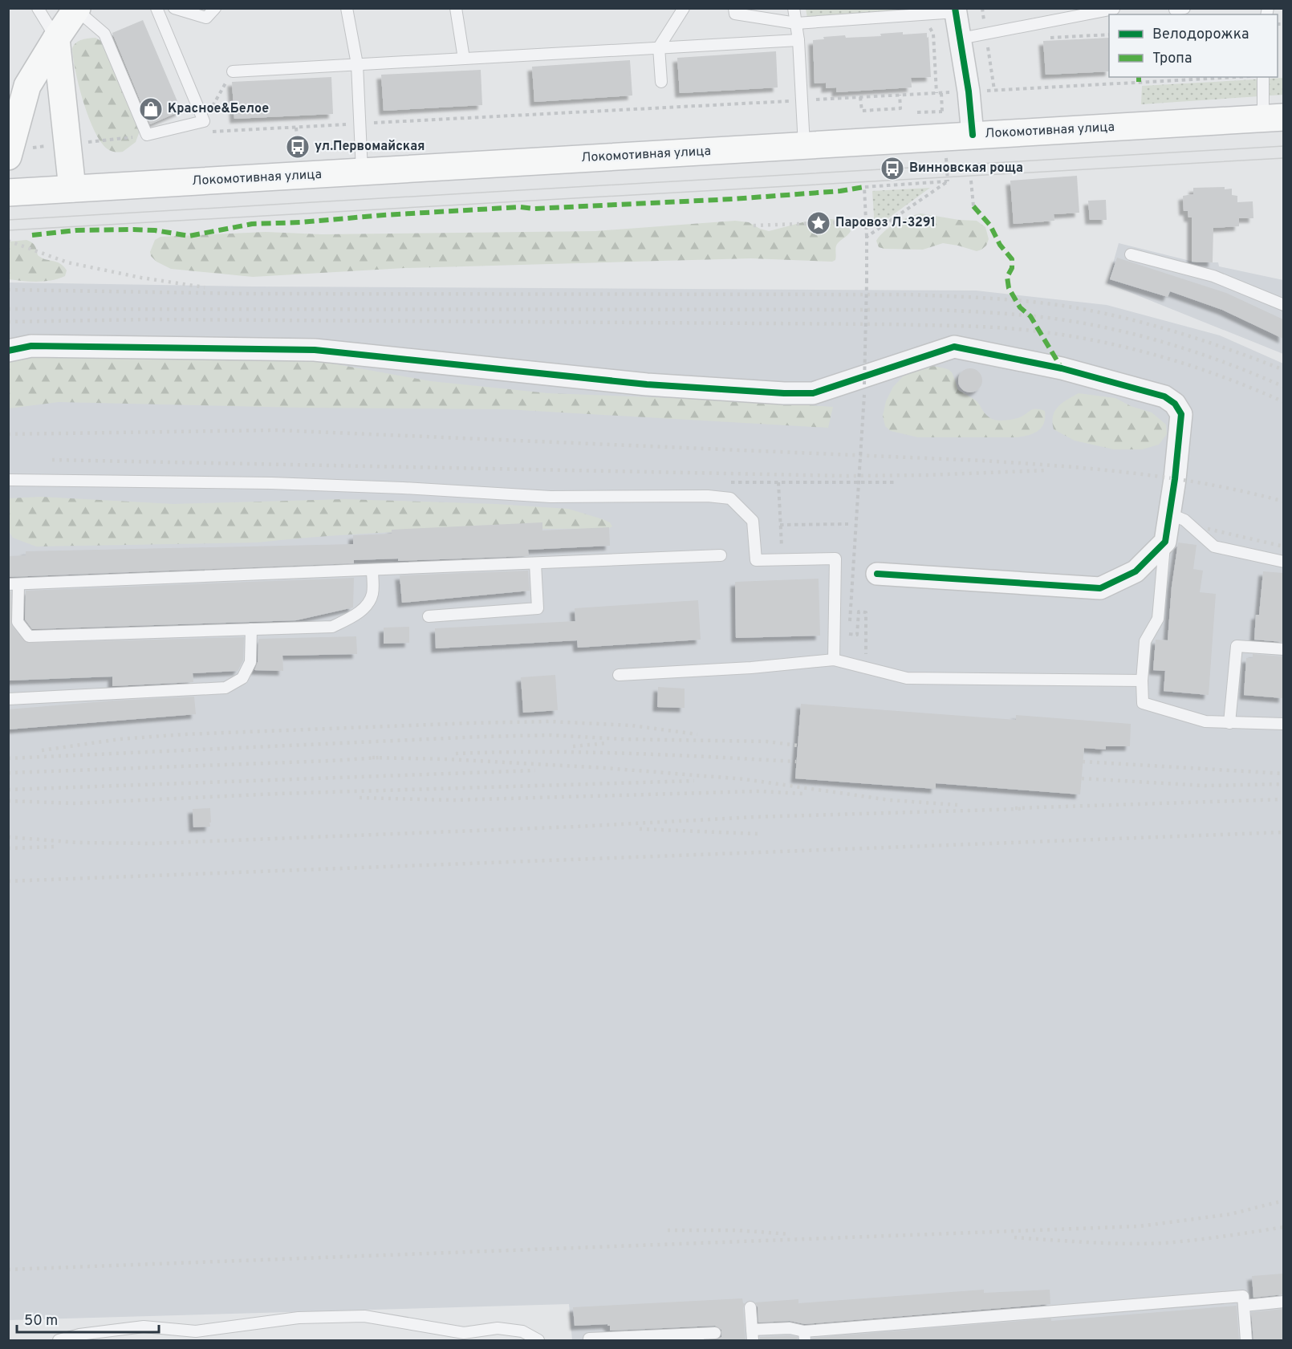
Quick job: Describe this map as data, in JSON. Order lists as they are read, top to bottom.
{
  "streets": {
    "main road": ["Локомотивная улица"]
  },
  "places": {
    "shop": ["Красное&Белое"],
    "bus stop": ["ул.Первомайская", "Винновская роща"],
    "place": ["Паровоз Л-3291"]
  },
  "legend": ["Велодорожка", "Тропа"],
  "scale_bar": "50 m"
}
